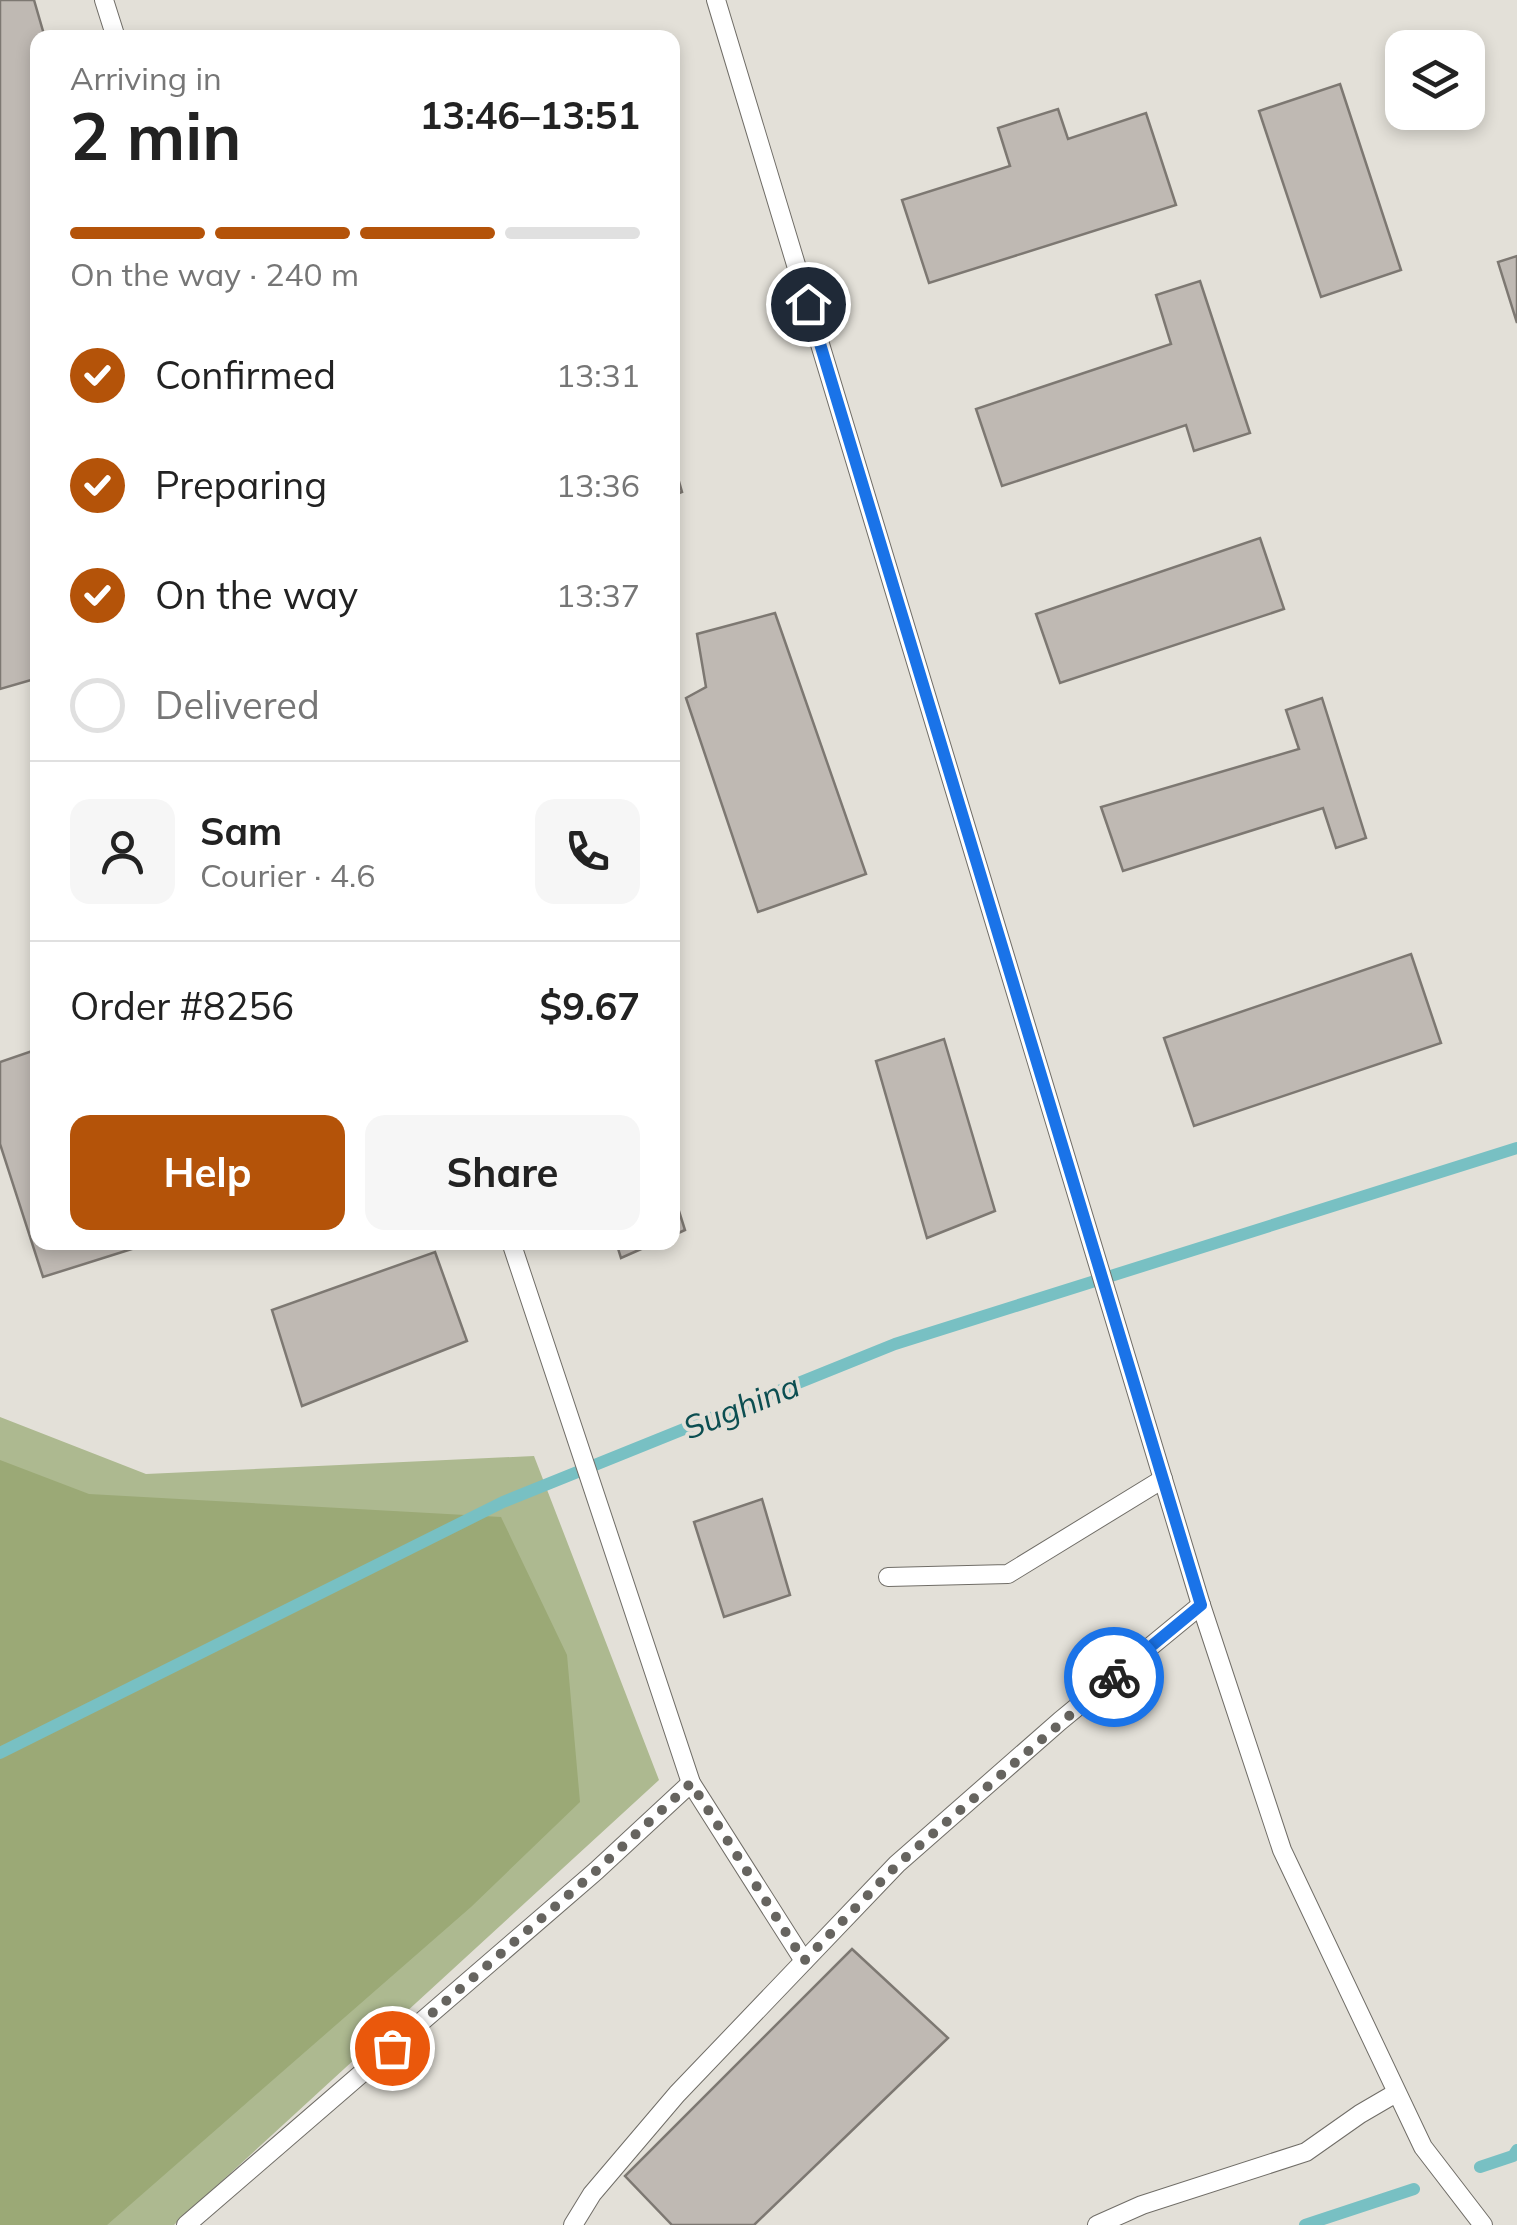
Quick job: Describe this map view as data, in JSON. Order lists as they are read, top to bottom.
{
  "water": ["Sughina"],
  "page": {
    "heading": ["2 min", "Arriving in", "13:46–13:51"],
    "panel": [
      "Sam",
      "Courier · 4.6",
      "Order #8256",
      "$9.67"
    ],
    "bar": "On the way · 240 m",
    "list": [
      ["Confirmed", "13:31"],
      ["Preparing", "13:36"],
      ["On the way", "13:37"],
      "Delivered"
    ],
    "buttons": ["Help", "Share"]
  }
}
